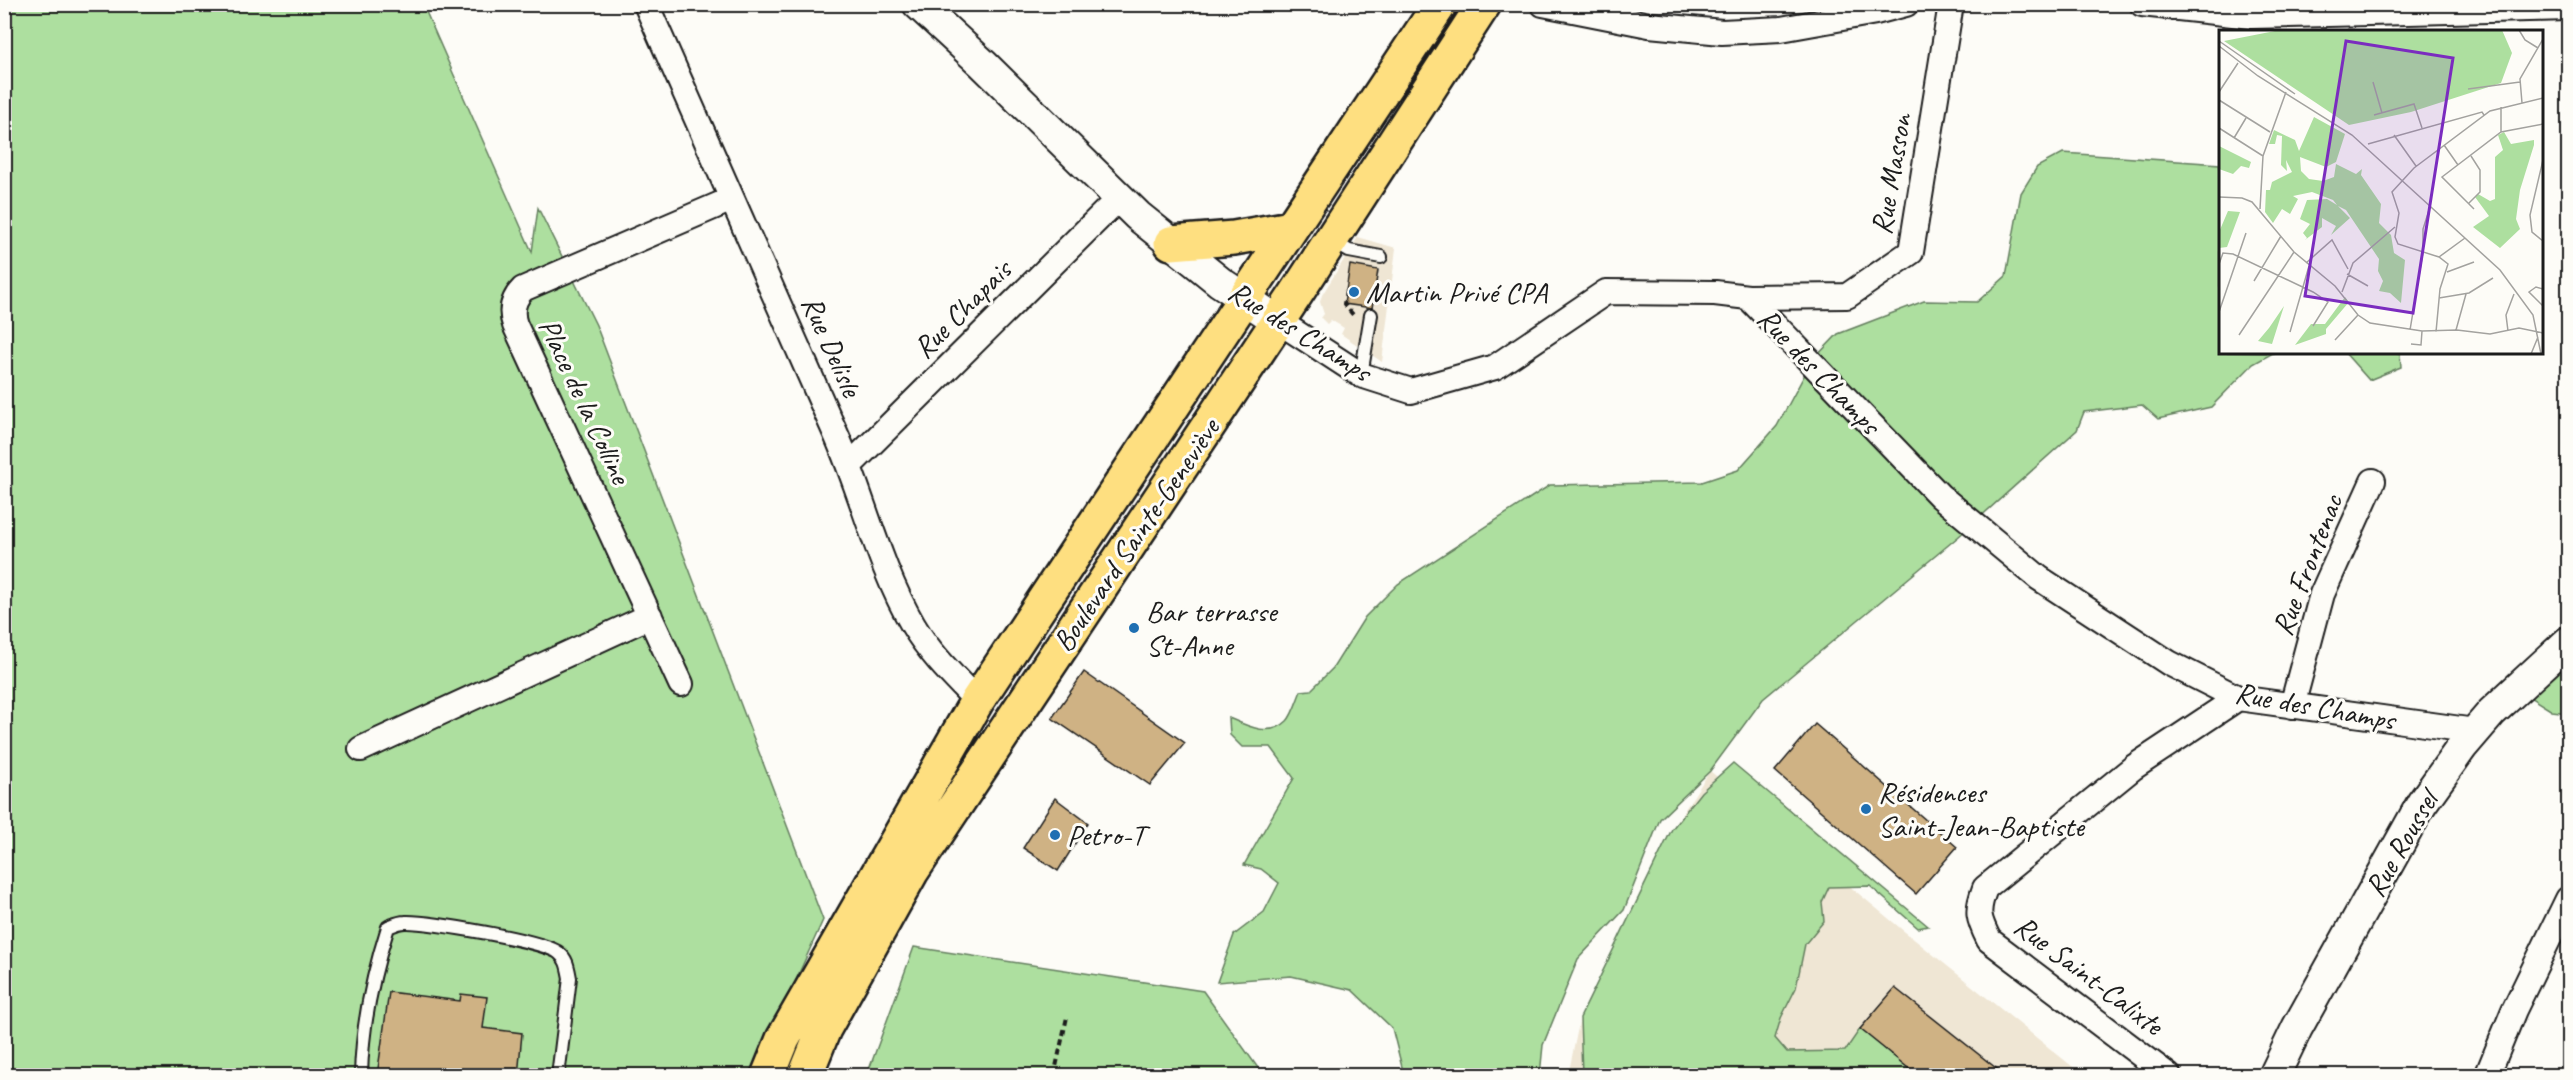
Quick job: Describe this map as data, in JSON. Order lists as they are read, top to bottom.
{
  "streets": {
    "main road": ["Boulevard Sainte-Geneviève"],
    "street": [
      "Rue Masson",
      "Rue Chapais",
      "Rue des Champs",
      "Rue Delisle",
      "Place de la Colline",
      "Rue Frontenac",
      "Rue Roussel",
      "Rue Saint-Calixte"
    ]
  },
  "crossings": [
    ["Rue Masson", "Rue des Champs"],
    ["Rue Chapais", "Rue des Champs"],
    ["Rue Chapais", "Rue Delisle"],
    ["Rue des Champs", "Boulevard Sainte-Geneviève"],
    ["Rue des Champs", "Rue Frontenac"],
    ["Rue des Champs", "Rue Roussel"],
    ["Rue des Champs", "Rue Saint-Calixte"],
    ["Rue Delisle", "Place de la Colline"],
    ["Rue Delisle", "Boulevard Sainte-Geneviève"]
  ],
  "places": [
    "Martin Privé CPA",
    "Bar terrasse St-Anne",
    "Résidences Saint-Jean-Baptiste",
    "Petro-T"
  ]
}
